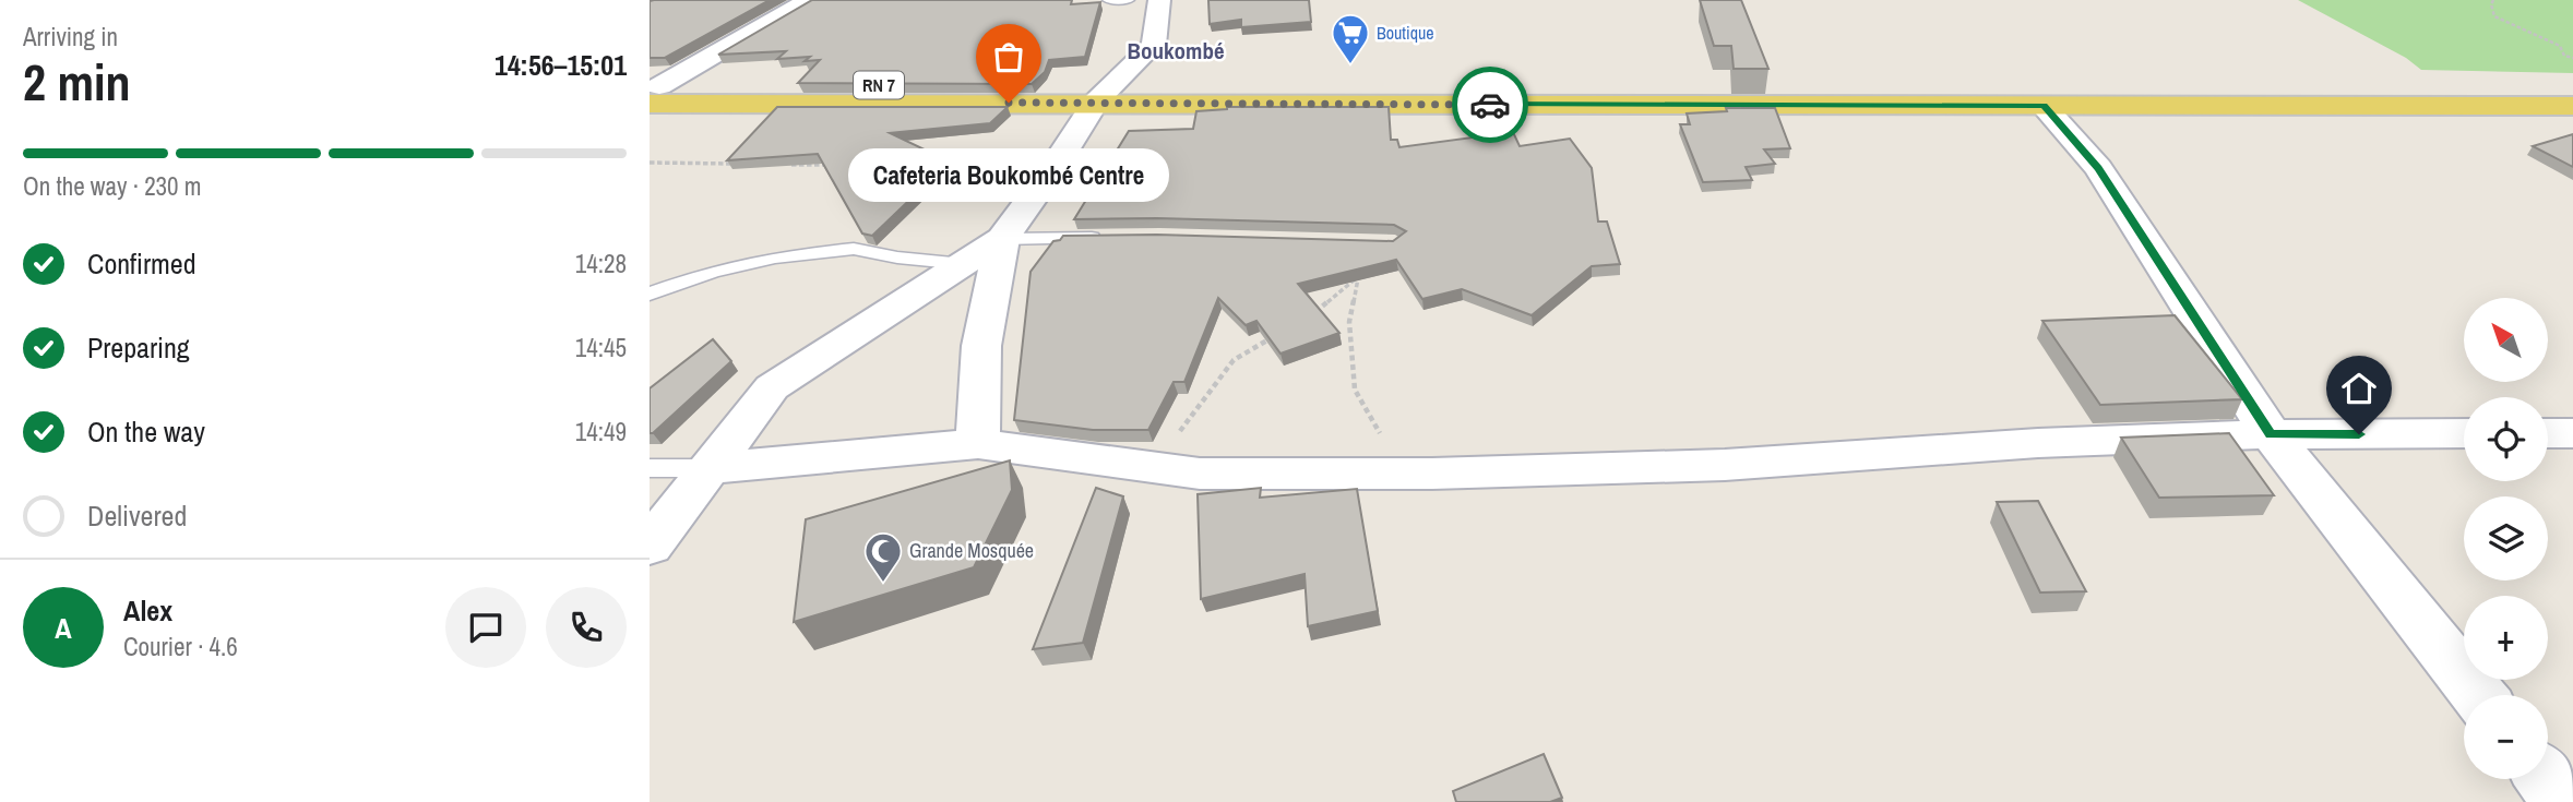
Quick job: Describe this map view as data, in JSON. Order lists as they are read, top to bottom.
{
  "streets": {
    "main road": ["RN 7"]
  },
  "districts": ["Boukombé"],
  "places": {
    "supermarket": ["Boutique"],
    "other": ["Cafeteria Boukombé Centre"],
    "mosque": ["Grande Mosquée"]
  },
  "north": "top left",
  "page": {
    "heading": ["2 min", "Arriving in", "14:56–15:01"],
    "panel": ["Alex", "Courier · 4.6"],
    "bar": "On the way · 230 m",
    "bubble": "Cafeteria Boukombé Centre",
    "list": [
      ["Confirmed", "14:28"],
      ["Preparing", "14:45"],
      ["On the way", "14:49"],
      "Delivered"
    ],
    "map_buttons": ["+", "−"],
    "round": "A"
  }
}
